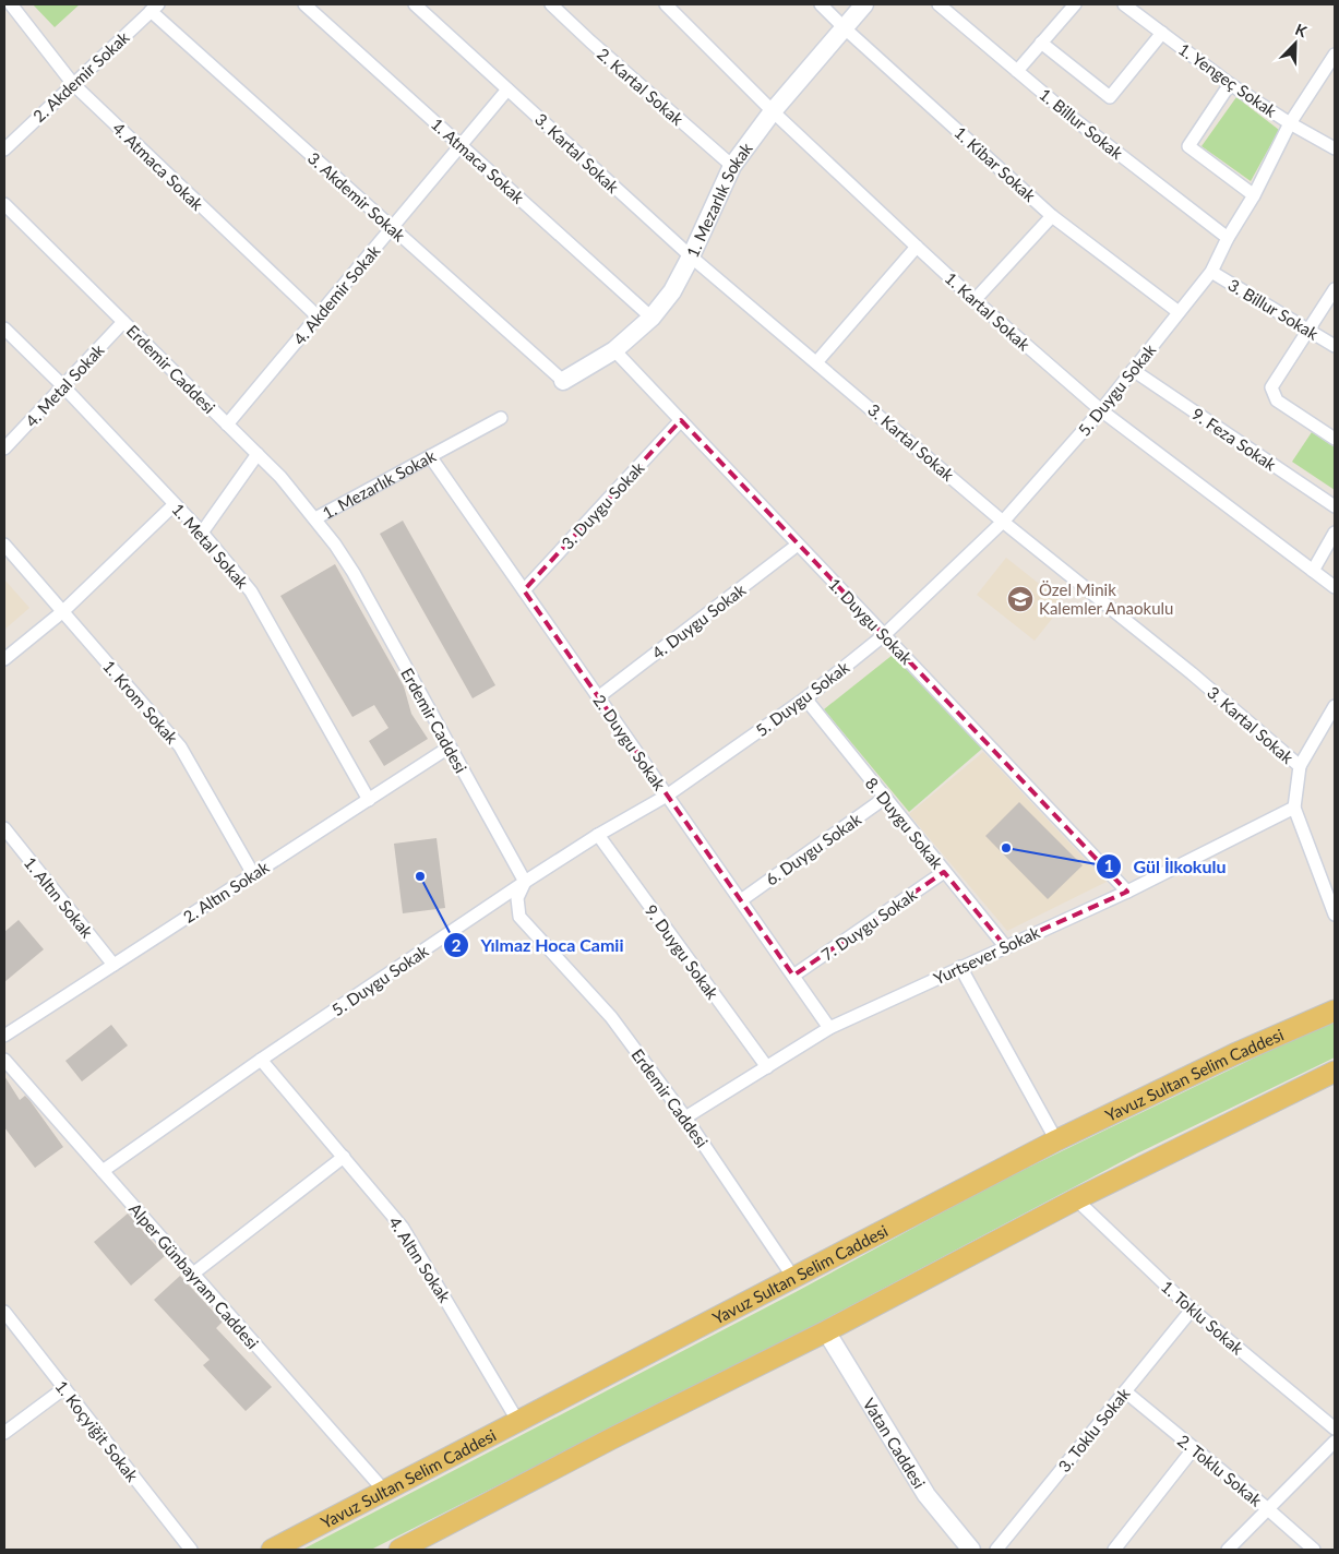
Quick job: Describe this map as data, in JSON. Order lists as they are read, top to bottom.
{
  "streets": {
    "main road": ["Yavuz Sultan Selim Caddesi"],
    "street": [
      "2. Akdemir Sokak",
      "1. Yengeç Sokak",
      "2. Kartal Sokak",
      "1. Billur Sokak",
      "3. Kartal Sokak",
      "1. Atmaca Sokak",
      "1. Kibar Sokak",
      "4. Atmaca Sokak",
      "3. Akdemir Sokak",
      "1. Mezarlık Sokak",
      "4. Akdemir Sokak",
      "3. Billur Sokak",
      "1. Kartal Sokak",
      "Erdemir Caddesi",
      "4. Metal Sokak",
      "5. Duygu Sokak",
      "9. Feza Sokak",
      "3. Duygu Sokak",
      "1. Metal Sokak",
      "4. Duygu Sokak",
      "1. Duygu Sokak",
      "1. Krom Sokak",
      "2. Duygu Sokak",
      "8. Duygu Sokak",
      "6. Duygu Sokak",
      "2. Altın Sokak",
      "1. Altın Sokak",
      "7. Duygu Sokak",
      "9. Duygu Sokak",
      "Yurtsever Sokak",
      "4. Altın Sokak",
      "Alper Günbayram Caddesi",
      "1. Toklu Sokak",
      "3. Toklu Sokak",
      "1. Koçyiğit Sokak",
      "Vatan Caddesi",
      "2. Toklu Sokak"
    ]
  },
  "crossings": [
    ["2. Akdemir Sokak", "4. Atmaca Sokak"],
    ["2. Akdemir Sokak", "3. Akdemir Sokak"],
    ["1. Yengeç Sokak", "5. Duygu Sokak"],
    ["2. Kartal Sokak", "1. Mezarlık Sokak"],
    ["1. Billur Sokak", "5. Duygu Sokak"],
    ["3. Kartal Sokak", "1. Mezarlık Sokak"],
    ["3. Kartal Sokak", "4. Akdemir Sokak"],
    ["3. Kartal Sokak", "5. Duygu Sokak"],
    ["3. Kartal Sokak", "Yurtsever Sokak"],
    ["1. Atmaca Sokak", "1. Mezarlık Sokak"],
    ["1. Atmaca Sokak", "4. Akdemir Sokak"],
    ["1. Kibar Sokak", "1. Mezarlık Sokak"],
    ["1. Kibar Sokak", "5. Duygu Sokak"],
    ["4. Atmaca Sokak", "4. Akdemir Sokak"],
    ["3. Akdemir Sokak", "1. Mezarlık Sokak"],
    ["3. Akdemir Sokak", "4. Akdemir Sokak"],
    ["1. Mezarlık Sokak", "1. Kartal Sokak"],
    ["1. Mezarlık Sokak", "Erdemir Caddesi"],
    ["1. Mezarlık Sokak", "1. Duygu Sokak"],
    ["1. Mezarlık Sokak", "2. Duygu Sokak"],
    ["4. Akdemir Sokak", "Erdemir Caddesi"],
    ["3. Billur Sokak", "5. Duygu Sokak"],
    ["1. Kartal Sokak", "5. Duygu Sokak"],
    ["Erdemir Caddesi", "4. Metal Sokak"],
    ["Erdemir Caddesi", "5. Duygu Sokak"],
    ["Erdemir Caddesi", "2. Altın Sokak"],
    ["Erdemir Caddesi", "Yurtsever Sokak"],
    ["Erdemir Caddesi", "Yavuz Sultan Selim Caddesi"],
    ["4. Metal Sokak", "1. Metal Sokak"],
    ["5. Duygu Sokak", "9. Feza Sokak"],
    ["5. Duygu Sokak", "1. Duygu Sokak"],
    ["5. Duygu Sokak", "2. Duygu Sokak"],
    ["5. Duygu Sokak", "8. Duygu Sokak"],
    ["5. Duygu Sokak", "9. Duygu Sokak"],
    ["5. Duygu Sokak", "4. Altın Sokak"],
    ["5. Duygu Sokak", "Alper Günbayram Caddesi"],
    ["3. Duygu Sokak", "1. Duygu Sokak"],
    ["3. Duygu Sokak", "2. Duygu Sokak"],
    ["1. Metal Sokak", "2. Altın Sokak"],
    ["4. Duygu Sokak", "1. Duygu Sokak"],
    ["4. Duygu Sokak", "2. Duygu Sokak"],
    ["1. Duygu Sokak", "Yurtsever Sokak"],
    ["1. Krom Sokak", "2. Altın Sokak"],
    ["2. Duygu Sokak", "6. Duygu Sokak"],
    ["2. Duygu Sokak", "7. Duygu Sokak"],
    ["2. Duygu Sokak", "Yurtsever Sokak"],
    ["8. Duygu Sokak", "6. Duygu Sokak"],
    ["8. Duygu Sokak", "7. Duygu Sokak"],
    ["8. Duygu Sokak", "Yurtsever Sokak"],
    ["2. Altın Sokak", "1. Altın Sokak"],
    ["9. Duygu Sokak", "Yurtsever Sokak"],
    ["Yavuz Sultan Selim Caddesi", "4. Altın Sokak"],
    ["Yavuz Sultan Selim Caddesi", "Alper Günbayram Caddesi"],
    ["1. Toklu Sokak", "3. Toklu Sokak"],
    ["3. Toklu Sokak", "2. Toklu Sokak"]
  ],
  "places": {
    "school or university": ["Özel Minik Kalemler Anaokulu"],
    "other": ["Gül İlkokulu", "Yılmaz Hoca Camii"]
  },
  "north": "top right"
}
